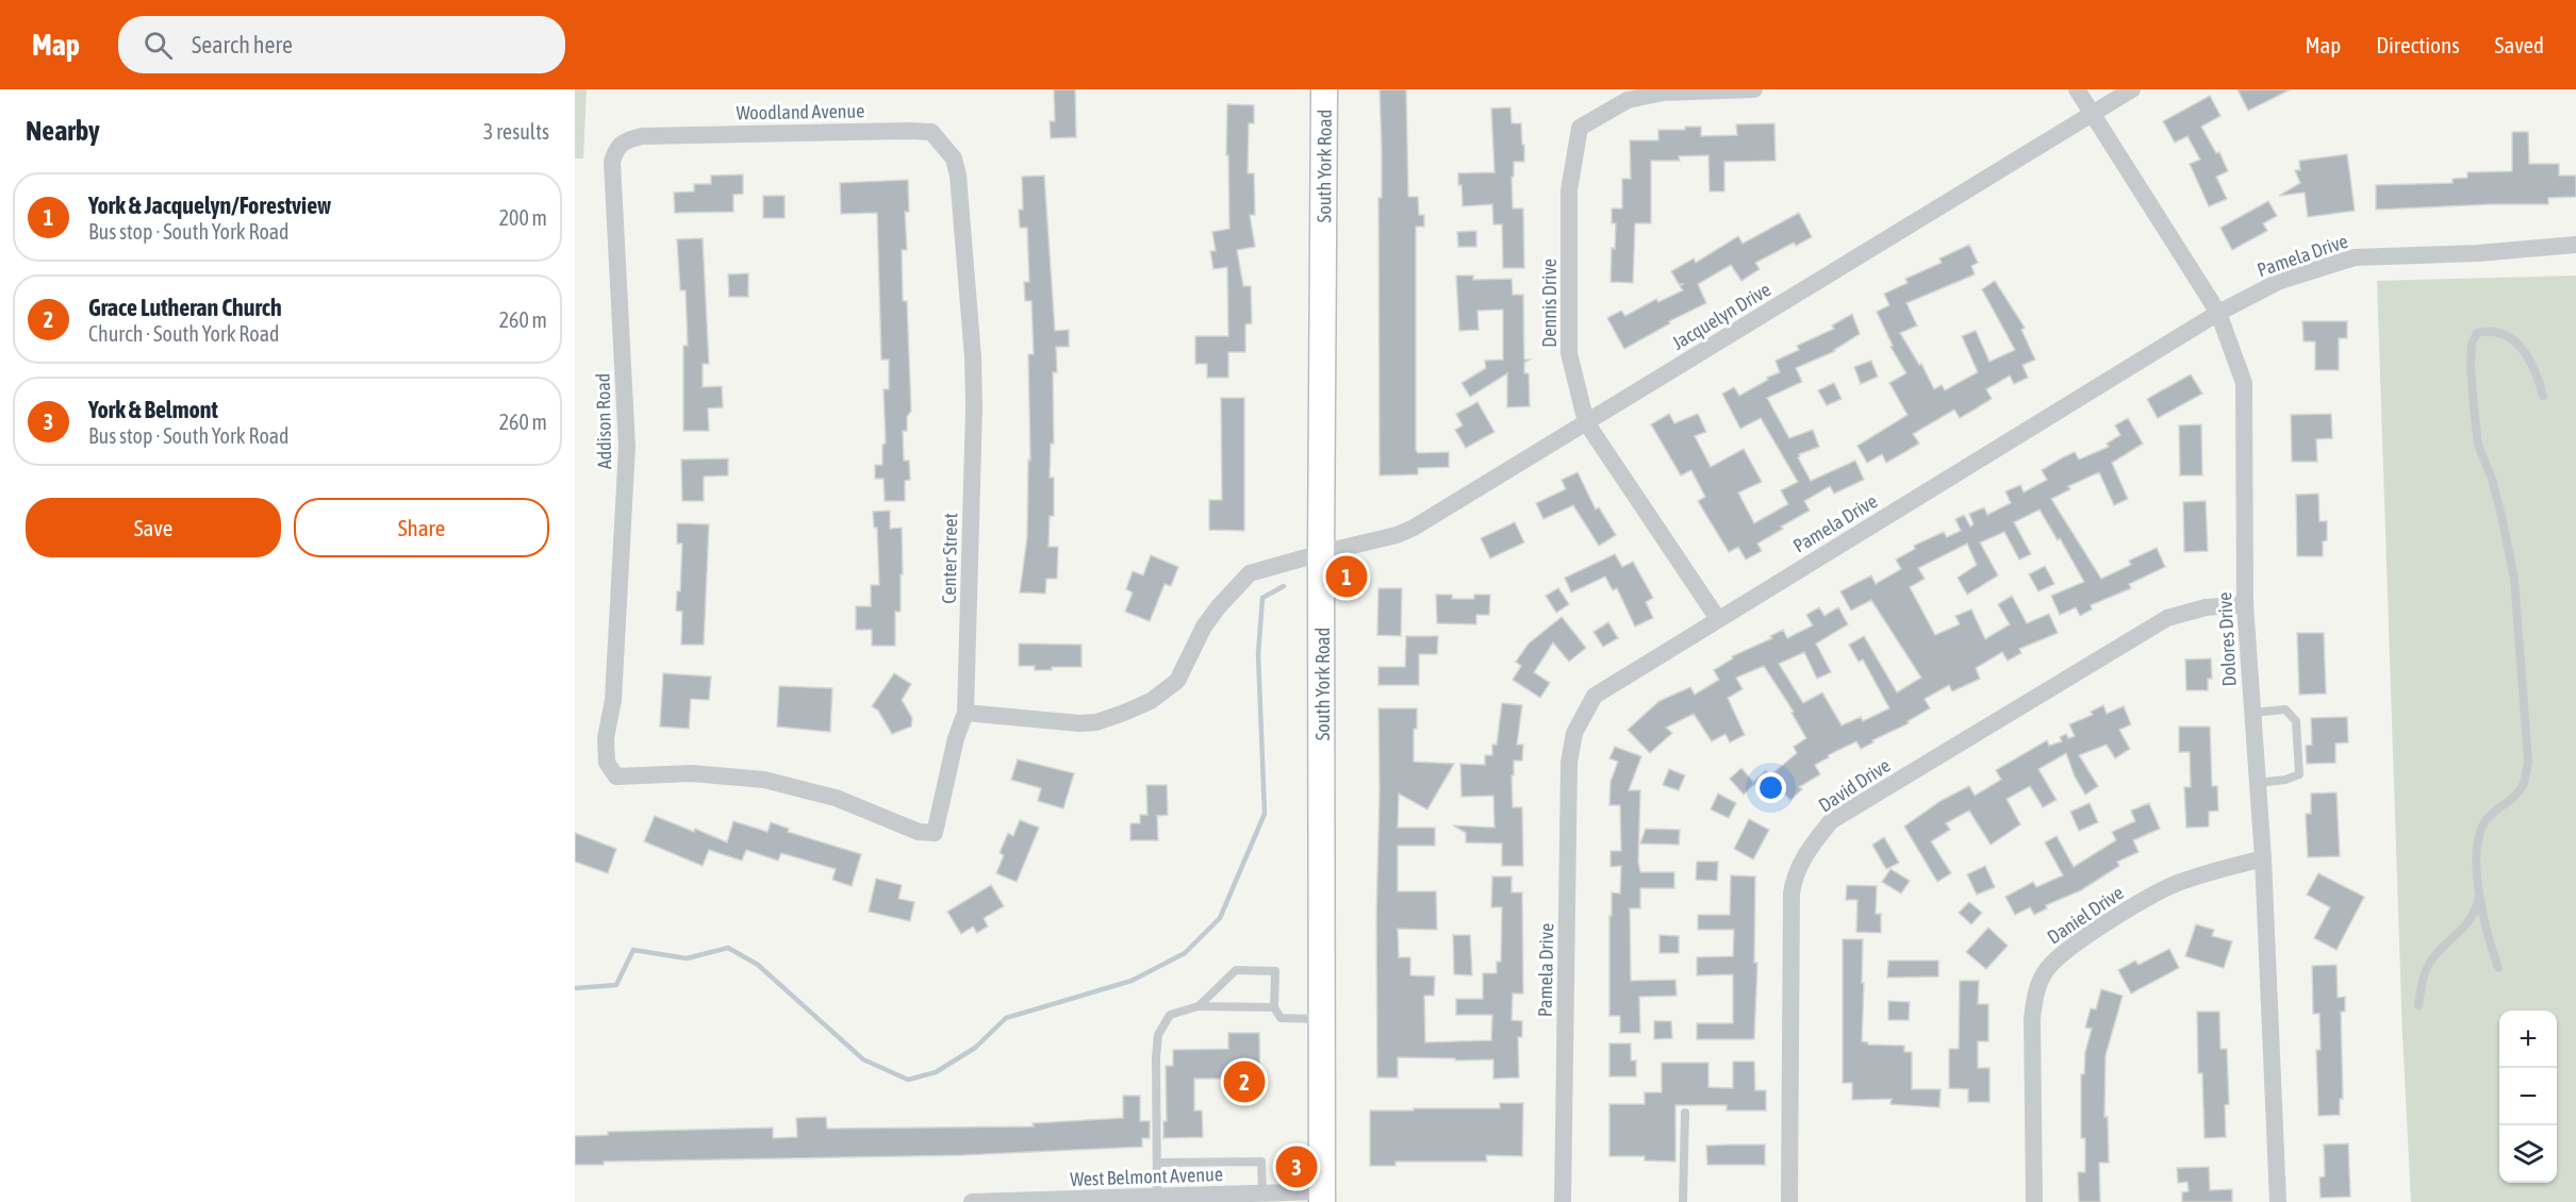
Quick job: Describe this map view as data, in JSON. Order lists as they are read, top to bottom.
{
  "streets": {
    "main road": ["South York Road"],
    "street": [
      "Woodland Avenue",
      "Pamela Drive",
      "Dennis Drive",
      "Jacquelyn Drive",
      "Addison Road",
      "Center Street",
      "Dolores Drive",
      "David Drive",
      "Daniel Drive",
      "West Belmont Avenue"
    ]
  },
  "crossings": [
    ["Woodland Avenue", "Addison Road"],
    ["Woodland Avenue", "Center Street"],
    ["South York Road", "Jacquelyn Drive"],
    ["South York Road", "West Belmont Avenue"],
    ["Pamela Drive", "Dennis Drive"],
    ["Pamela Drive", "Dolores Drive"],
    ["Dennis Drive", "Jacquelyn Drive"],
    ["Jacquelyn Drive", "Center Street"],
    ["Jacquelyn Drive", "Dolores Drive"],
    ["Addison Road", "Center Street"],
    ["Dolores Drive", "David Drive"],
    ["Dolores Drive", "Daniel Drive"]
  ],
  "page": {
    "header": "Map",
    "search": "Search here",
    "nav": ["Map", "Directions", "Saved"],
    "heading": ["Nearby", "3 results"],
    "list": [
      {
        "mark": "1",
        "name": "York & Jacquelyn/Forestview",
        "note": "Bus stop · South York Road",
        "value": "200 m"
      },
      {
        "mark": "2",
        "name": "Grace Lutheran Church",
        "note": "Church · South York Road",
        "value": "260 m"
      },
      {
        "mark": "3",
        "name": "York & Belmont",
        "note": "Bus stop · South York Road",
        "value": "260 m"
      }
    ],
    "buttons": ["Save", "Share"],
    "pins": ["1", "2", "3"],
    "map_buttons": ["+", "−"]
  }
}
